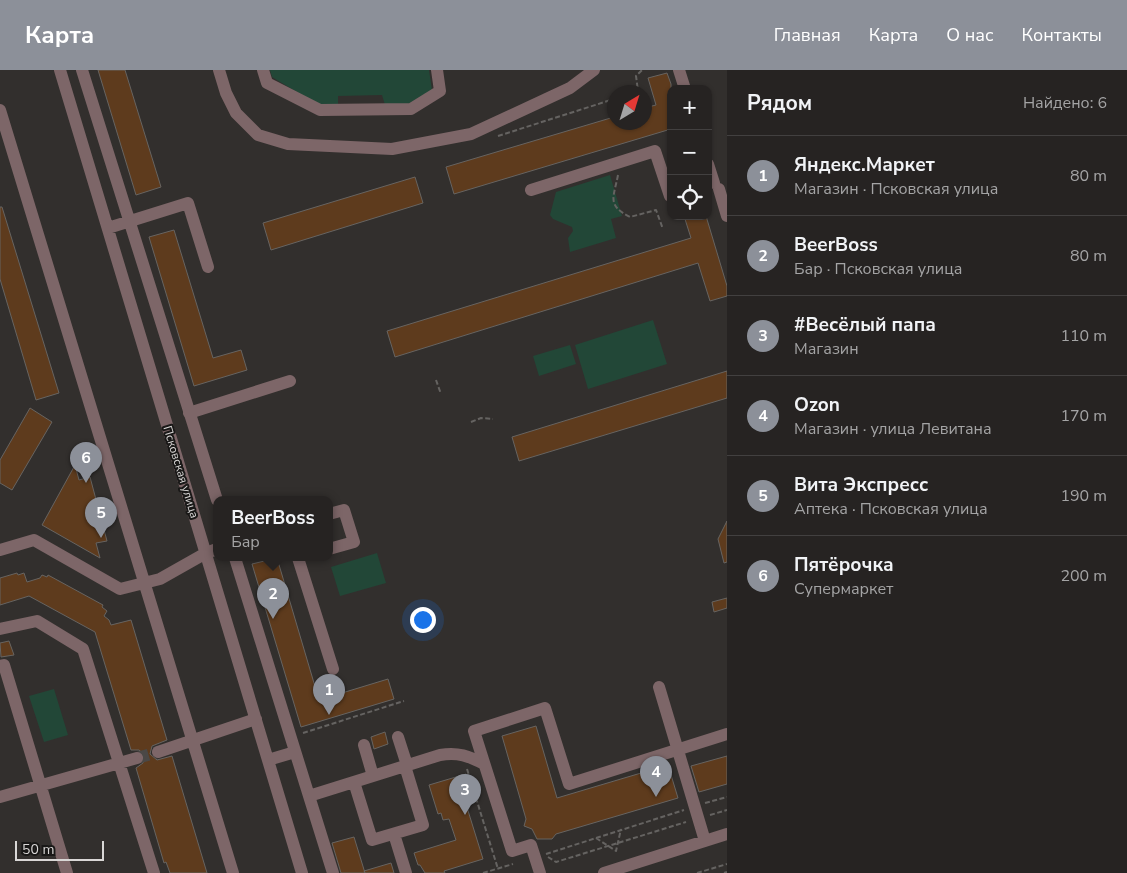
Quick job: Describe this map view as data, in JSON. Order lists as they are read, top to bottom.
{
  "streets": {
    "street": ["Псковская улица"]
  },
  "scale_bar": "50 m",
  "north": "top right",
  "page": {
    "header": "Карта",
    "nav": [
      "Главная",
      "Карта",
      "О нас",
      "Контакты"
    ],
    "heading": ["Рядом", "Найдено: 6"],
    "map_buttons": ["+", "−"],
    "list": [
      {
        "mark": "1",
        "name": "Яндекс.Маркет",
        "note": "Магазин · Псковская улица",
        "value": "80 m"
      },
      {
        "mark": "2",
        "name": "BeerBoss",
        "note": "Бар · Псковская улица",
        "value": "80 m"
      },
      {
        "mark": "3",
        "name": "#Весёлый папа",
        "note": "Магазин",
        "value": "110 m"
      },
      {
        "mark": "4",
        "name": "Ozon",
        "note": "Магазин · улица Левитана",
        "value": "170 m"
      },
      {
        "mark": "5",
        "name": "Вита Экспресс",
        "note": "Аптека · Псковская улица",
        "value": "190 m"
      },
      {
        "mark": "6",
        "name": "Пятёрочка",
        "note": "Супермаркет",
        "value": "200 m"
      }
    ],
    "pins": [
      "6",
      "5",
      "2",
      "1",
      "4",
      "3"
    ],
    "popup": ["BeerBoss", "Бар"],
    "scale": "50 m"
  }
}
